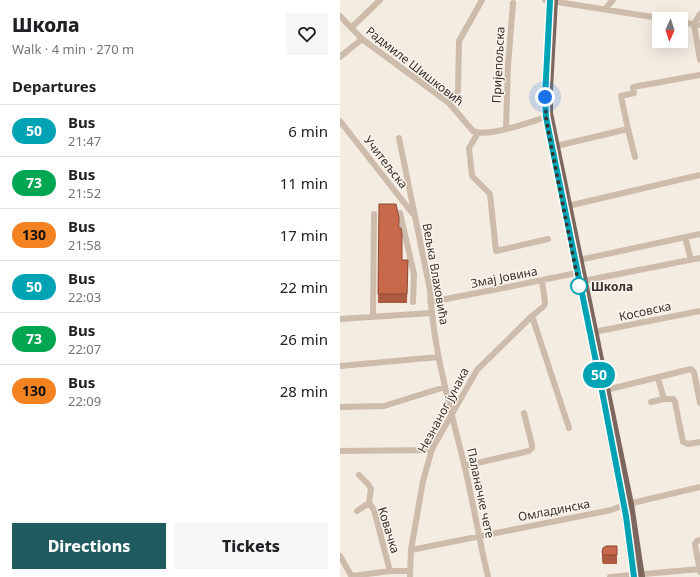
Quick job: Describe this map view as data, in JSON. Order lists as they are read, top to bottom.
{
  "streets": {
    "street": [
      "Пријепољска",
      "Радмиле Шишковић",
      "Учитељска",
      "Вељка Влаховића",
      "Змај Јовина",
      "Косовска",
      "Незнаног јунака",
      "Паланачке чете",
      "Омладинска",
      "Ковачка"
    ]
  },
  "crossings": [
    ["Учитељска", "Вељка Влаховића"],
    ["Вељка Влаховића", "Змај Јовина"],
    ["Вељка Влаховића", "Незнаног јунака"],
    ["Вељка Влаховића", "Паланачке чете"],
    ["Змај Јовина", "Незнаног јунака"],
    ["Незнаног јунака", "Паланачке чете"],
    ["Незнаног јунака", "Омладинска"],
    ["Незнаног јунака", "Ковачка"],
    ["Паланачке чете", "Омладинска"]
  ],
  "places": ["Школа"],
  "lines": ["bus line 50"],
  "north": "bottom",
  "page": {
    "heading": [
      ["Школа", "Walk · 4 min · 270 m"],
      "Departures"
    ],
    "on_map": "50",
    "list": [
      {
        "mark": "50",
        "name": "Bus",
        "note": "21:47",
        "value": "6 min"
      },
      {
        "mark": "73",
        "name": "Bus",
        "note": "21:52",
        "value": "11 min"
      },
      {
        "mark": "130",
        "name": "Bus",
        "note": "21:58",
        "value": "17 min"
      },
      {
        "mark": "50",
        "name": "Bus",
        "note": "22:03",
        "value": "22 min"
      },
      {
        "mark": "73",
        "name": "Bus",
        "note": "22:07",
        "value": "26 min"
      },
      {
        "mark": "130",
        "name": "Bus",
        "note": "22:09",
        "value": "28 min"
      }
    ],
    "buttons": ["Directions", "Tickets"]
  }
}
